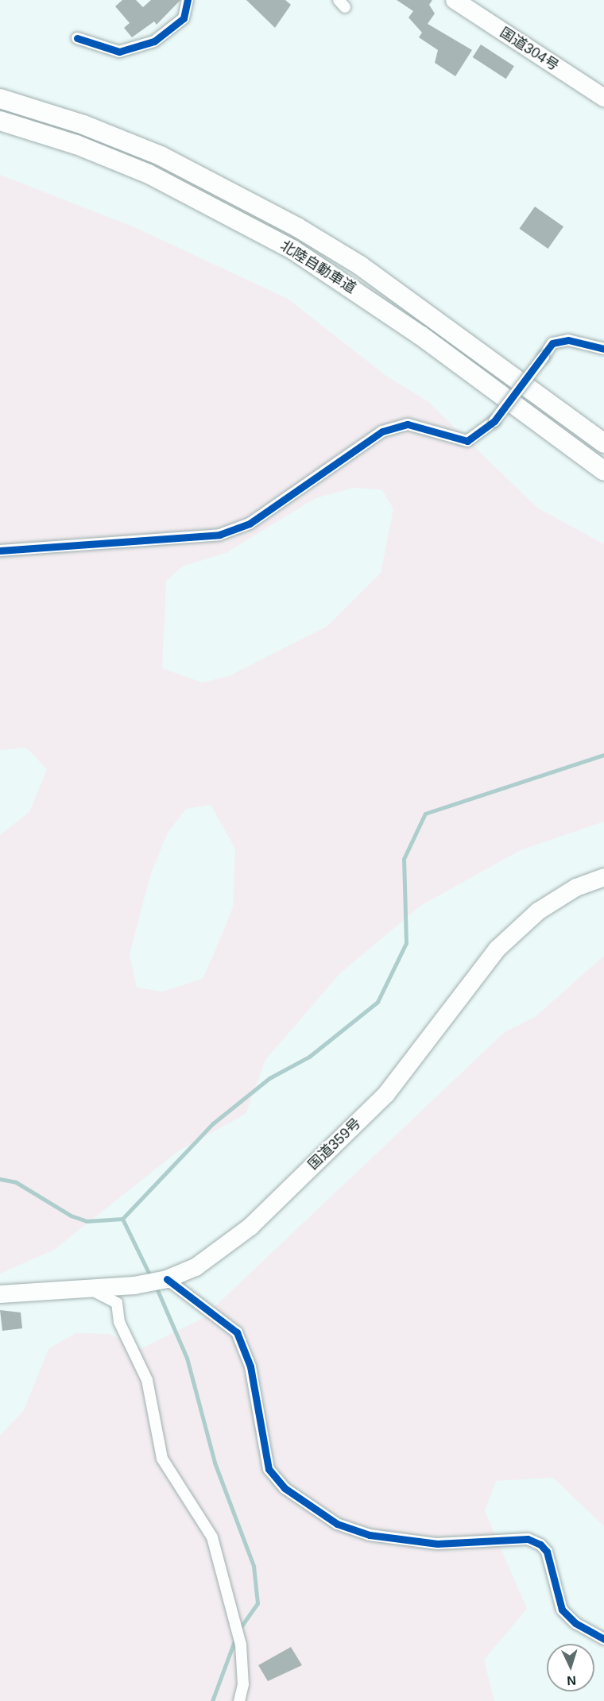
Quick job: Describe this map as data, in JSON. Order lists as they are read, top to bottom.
{
  "streets": {
    "highway": ["国道304号", "北陸自動車道", "国道359号"]
  },
  "north": "bottom"
}
